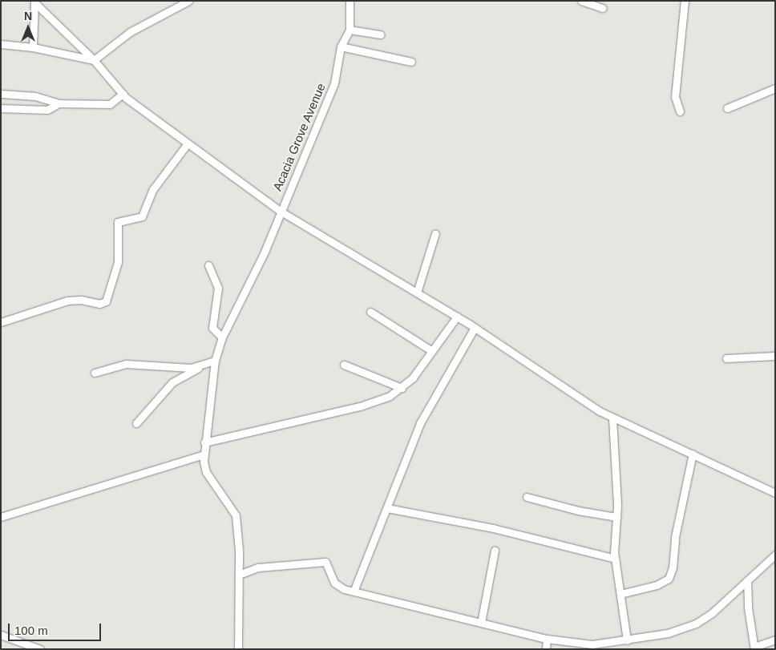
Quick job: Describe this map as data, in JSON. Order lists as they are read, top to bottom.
{
  "streets": {
    "street": ["Acacia Grove Avenue"]
  },
  "scale_bar": "100 m",
  "north": "top"
}
